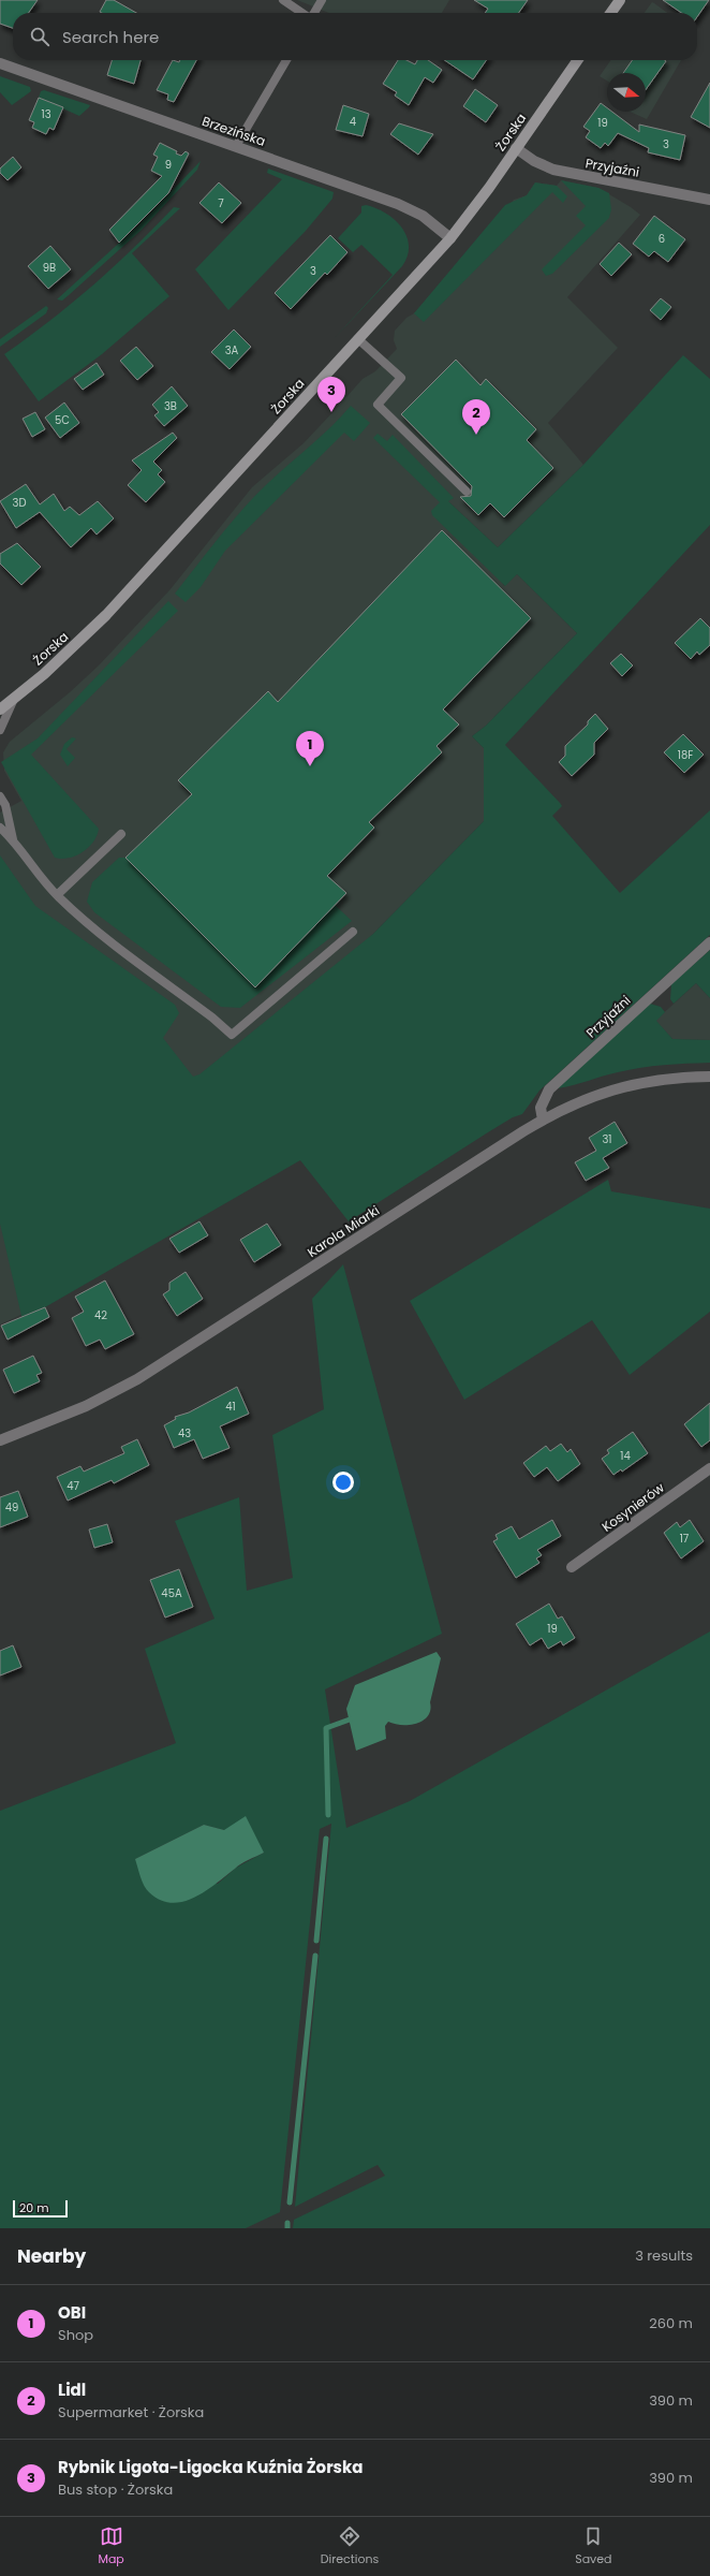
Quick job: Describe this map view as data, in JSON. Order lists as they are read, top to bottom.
{
  "streets": {
    "main road": ["Żorska"],
    "street": [
      "Brzezińska",
      "Przyjaźni",
      "Karola Miarki",
      "Kosynierów"
    ]
  },
  "crossings": [
    ["Brzezińska", "Żorska"],
    ["Żorska", "Przyjaźni"],
    ["Przyjaźni", "Karola Miarki"]
  ],
  "house_numbers": [
    "13",
    "4",
    "19",
    "3",
    "9",
    "7",
    "6",
    "9B",
    "3",
    "3A",
    "3B",
    "5C",
    "3D",
    "18F",
    "31",
    "42",
    "41",
    "43",
    "14",
    "47",
    "49",
    "17",
    "45A",
    "19"
  ],
  "scale_bar": "20 m",
  "north": "right",
  "page": {
    "search": "Search here",
    "pins": ["3", "2", "1"],
    "scale": "20 m",
    "heading": ["Nearby", "3 results"],
    "list": [
      {
        "mark": "1",
        "name": "OBI",
        "note": "Shop",
        "value": "260 m"
      },
      {
        "mark": "2",
        "name": "Lidl",
        "note": "Supermarket · Żorska",
        "value": "390 m"
      },
      {
        "mark": "3",
        "name": "Rybnik Ligota-Ligocka Kuźnia Żorska",
        "note": "Bus stop · Żorska",
        "value": "390 m"
      }
    ],
    "nav": ["Map", "Directions", "Saved"]
  }
}
